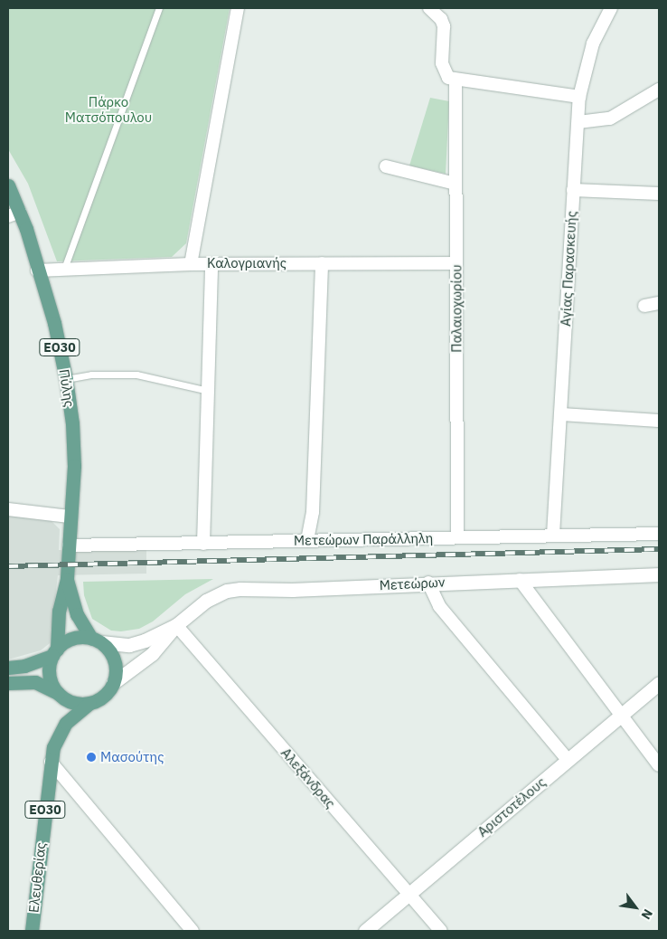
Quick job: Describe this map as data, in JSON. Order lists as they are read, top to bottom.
{
  "streets": {
    "main road": [
      "ΕΟ30",
      "Πύλης",
      "Μετεώρων",
      "Αριστοτέλους",
      "Ελευθερίας"
    ],
    "street": [
      "Καλογριανής",
      "Αγίας Παρασκευής",
      "Παλαιοχωρίου",
      "Μετεώρων Παράλληλη",
      "Αλεξάνδρας"
    ]
  },
  "crossings": [
    ["Καλογριανής", "Παλαιοχωρίου"],
    ["Καλογριανής", "Πύλης"],
    ["Αγίας Παρασκευής", "Μετεώρων Παράλληλη"],
    ["Παλαιοχωρίου", "Μετεώρων Παράλληλη"],
    ["ΕΟ30", "Πύλης"],
    ["ΕΟ30", "Μετεώρων Παράλληλη"],
    ["ΕΟ30", "Μετεώρων"],
    ["ΕΟ30", "Ελευθερίας"],
    ["Πύλης", "Μετεώρων Παράλληλη"],
    ["Μετεώρων", "Αλεξάνδρας"],
    ["Μετεώρων", "Ελευθερίας"],
    ["Αλεξάνδρας", "Αριστοτέλους"]
  ],
  "parks": ["Πάρκο Ματσόπουλου"],
  "places": ["Μασούτης"],
  "north": "bottom right"
}
